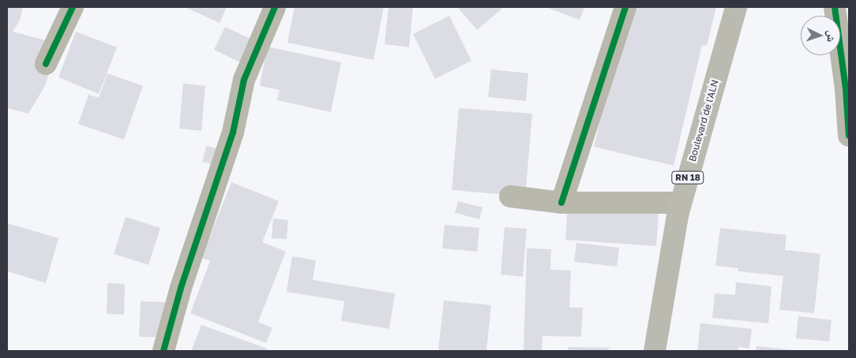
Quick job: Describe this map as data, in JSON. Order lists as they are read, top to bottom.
{
  "streets": {
    "main road": ["Boulevard de l'ALN", "RN 18"]
  },
  "north": "right"
}
